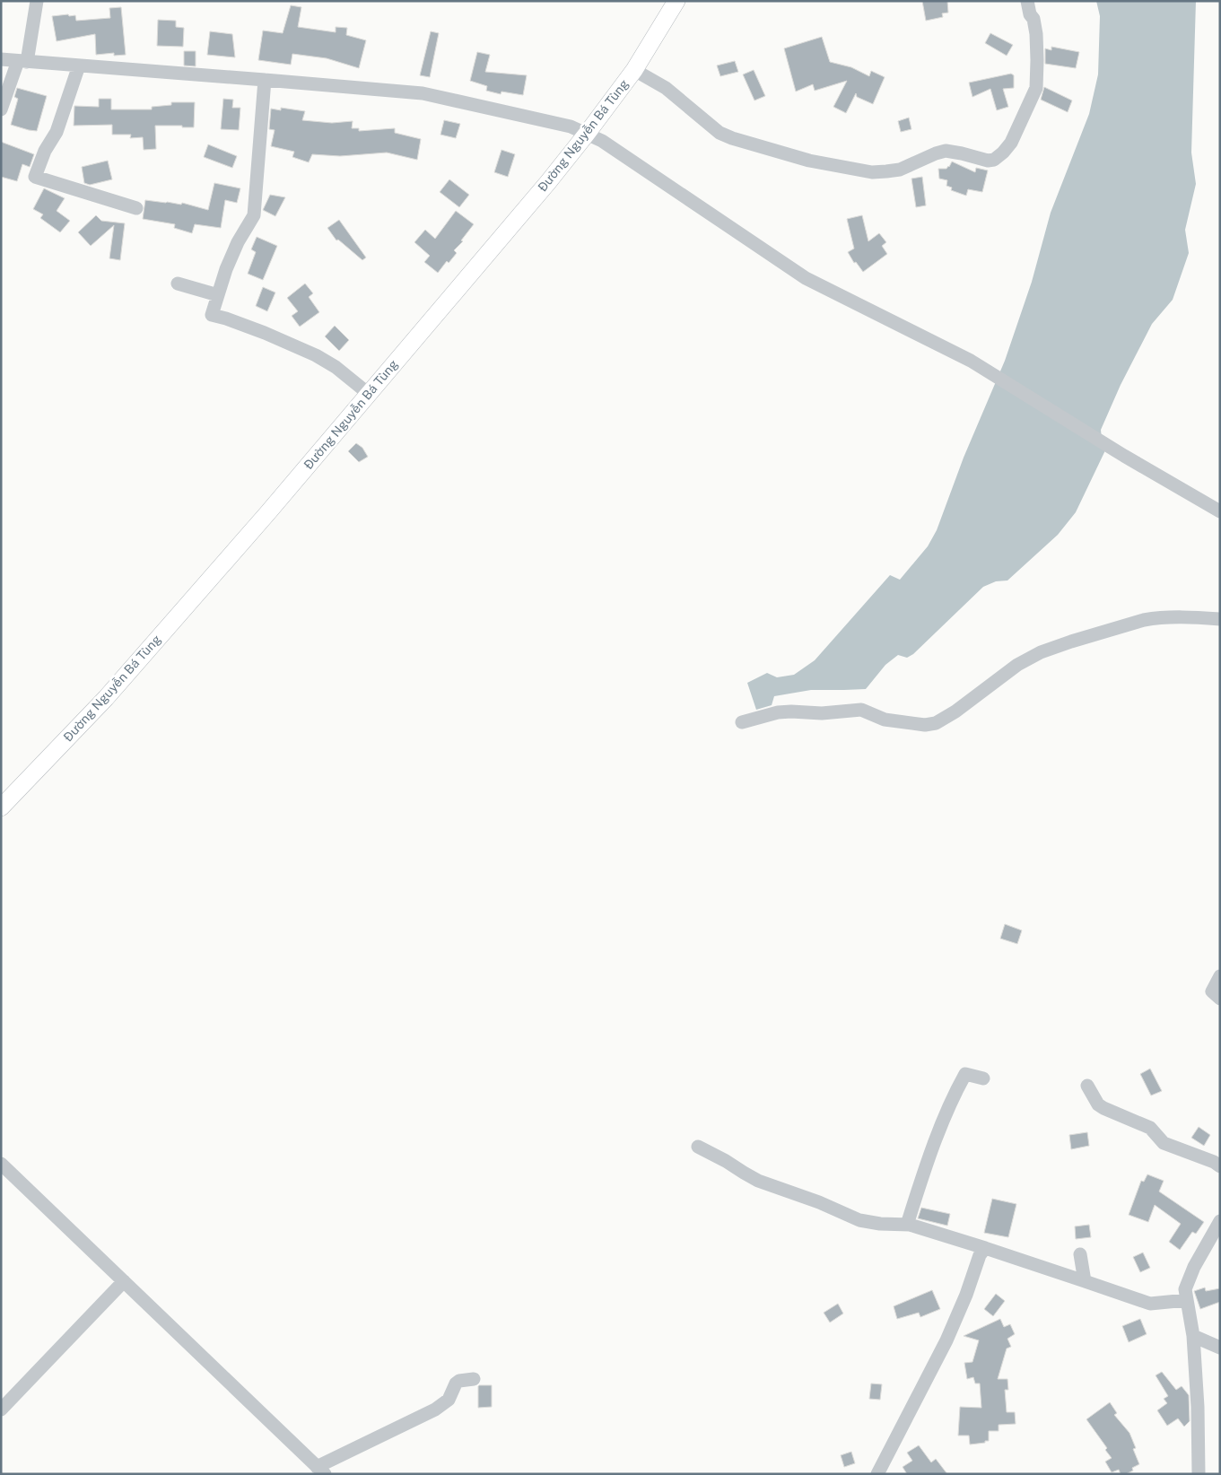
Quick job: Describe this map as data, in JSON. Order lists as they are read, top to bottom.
{
  "streets": {
    "main road": ["Đường Nguyễn Bá Tùng"]
  }
}
